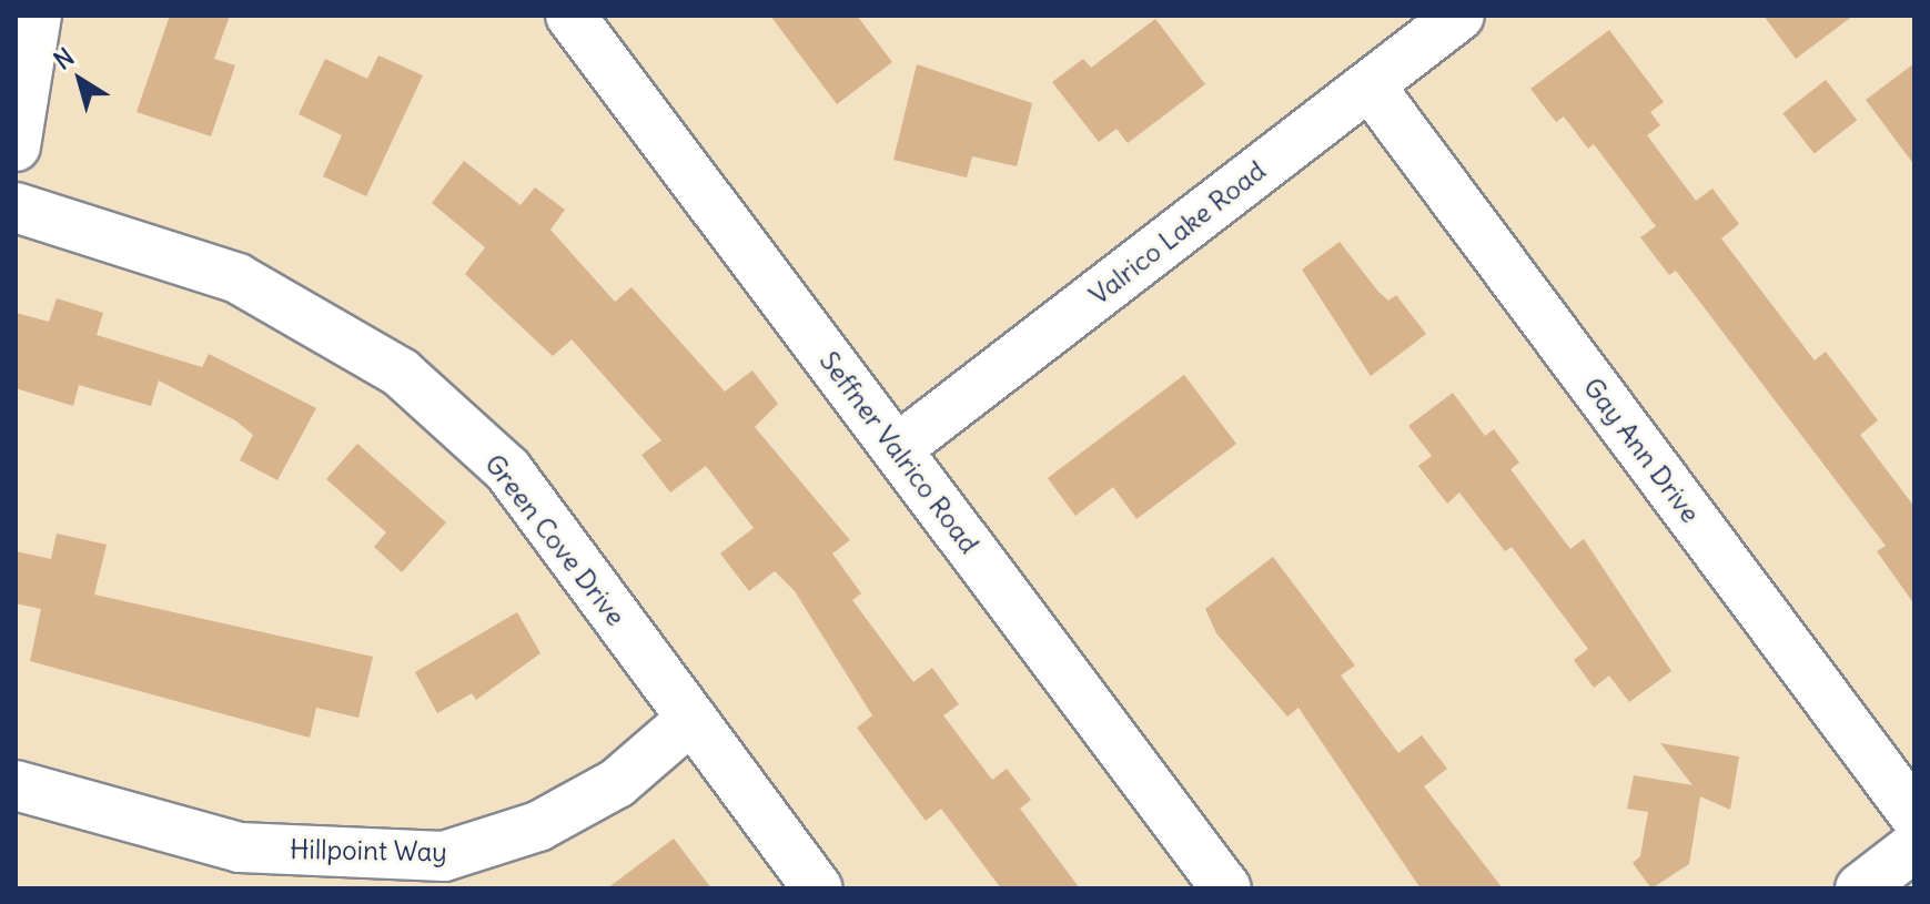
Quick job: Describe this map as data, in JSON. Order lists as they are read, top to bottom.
{
  "streets": {
    "street": [
      "Valrico Lake Road",
      "Gay Ann Drive",
      "Seffner Valrico Road",
      "Green Cove Drive",
      "Hillpoint Way"
    ]
  },
  "crossings": [
    ["Valrico Lake Road", "Gay Ann Drive"],
    ["Valrico Lake Road", "Seffner Valrico Road"],
    ["Green Cove Drive", "Hillpoint Way"]
  ],
  "north": "top left"
}
